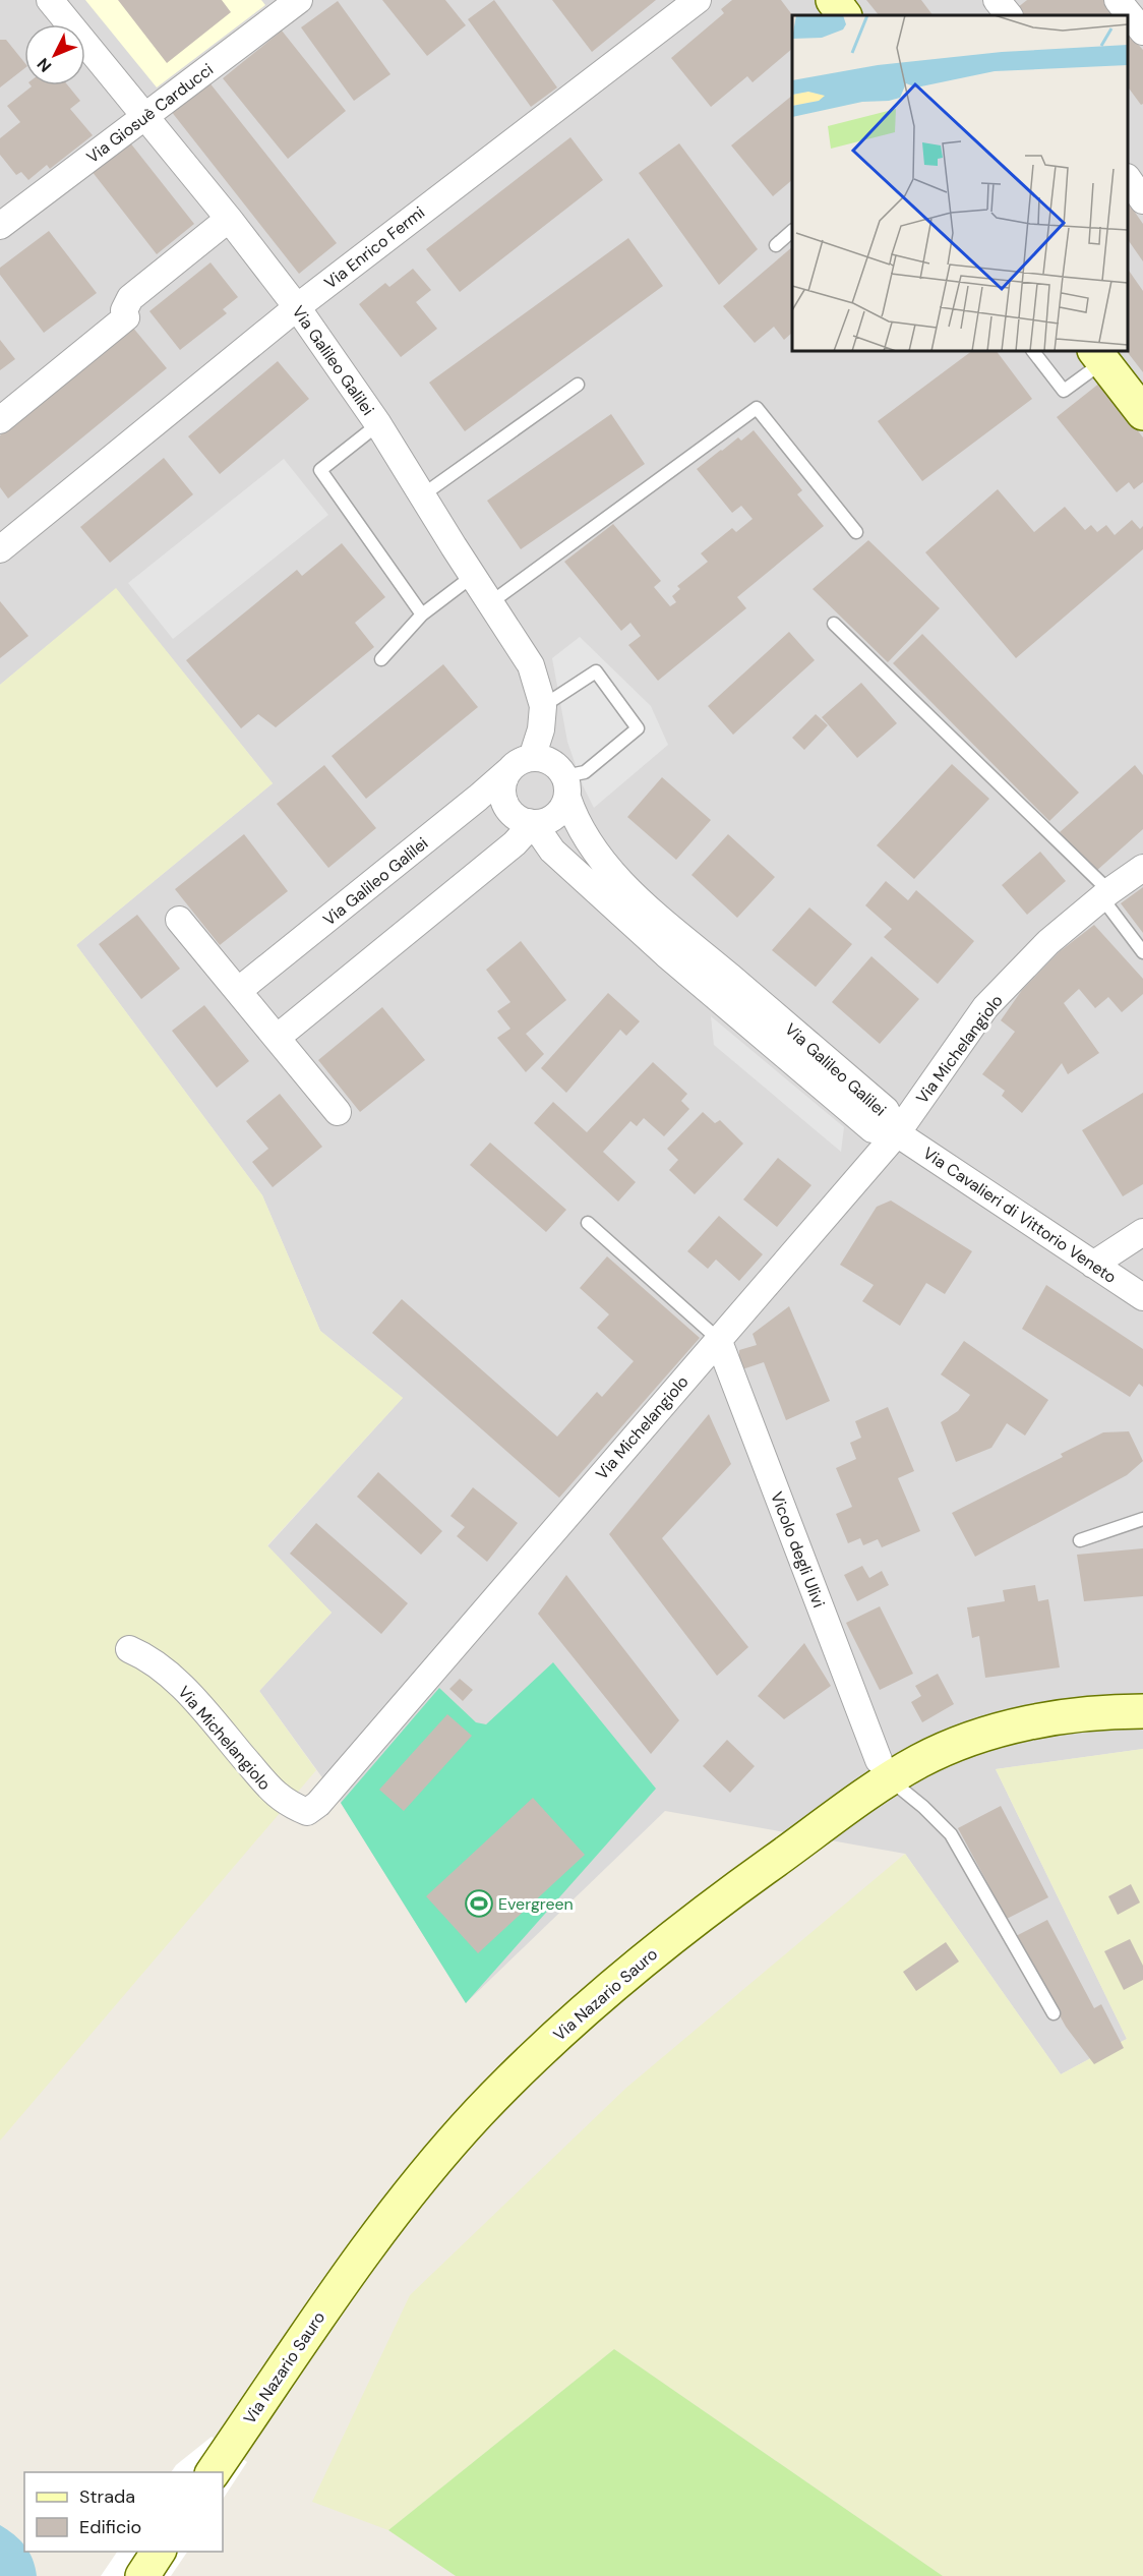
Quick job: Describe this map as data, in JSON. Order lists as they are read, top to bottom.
{
  "streets": {
    "main road": ["Via Nazario Sauro"],
    "street": [
      "Via Giosuè Carducci",
      "Via Enrico Fermi",
      "Via Galileo Galilei",
      "Via Michelangiolo",
      "Via Cavalieri di Vittorio Veneto",
      "Vicolo degli Ulivi"
    ]
  },
  "crossings": [
    ["Via Giosuè Carducci", "Via Galileo Galilei"],
    ["Via Enrico Fermi", "Via Galileo Galilei"],
    ["Via Galileo Galilei", "Via Michelangiolo"],
    ["Via Galileo Galilei", "Via Cavalieri di Vittorio Veneto"],
    ["Via Michelangiolo", "Via Cavalieri di Vittorio Veneto"],
    ["Via Michelangiolo", "Vicolo degli Ulivi"],
    ["Vicolo degli Ulivi", "Via Nazario Sauro"]
  ],
  "places": {
    "sports": ["Evergreen"]
  },
  "legend": ["Strada", "Edificio"],
  "north": "bottom left"
}
